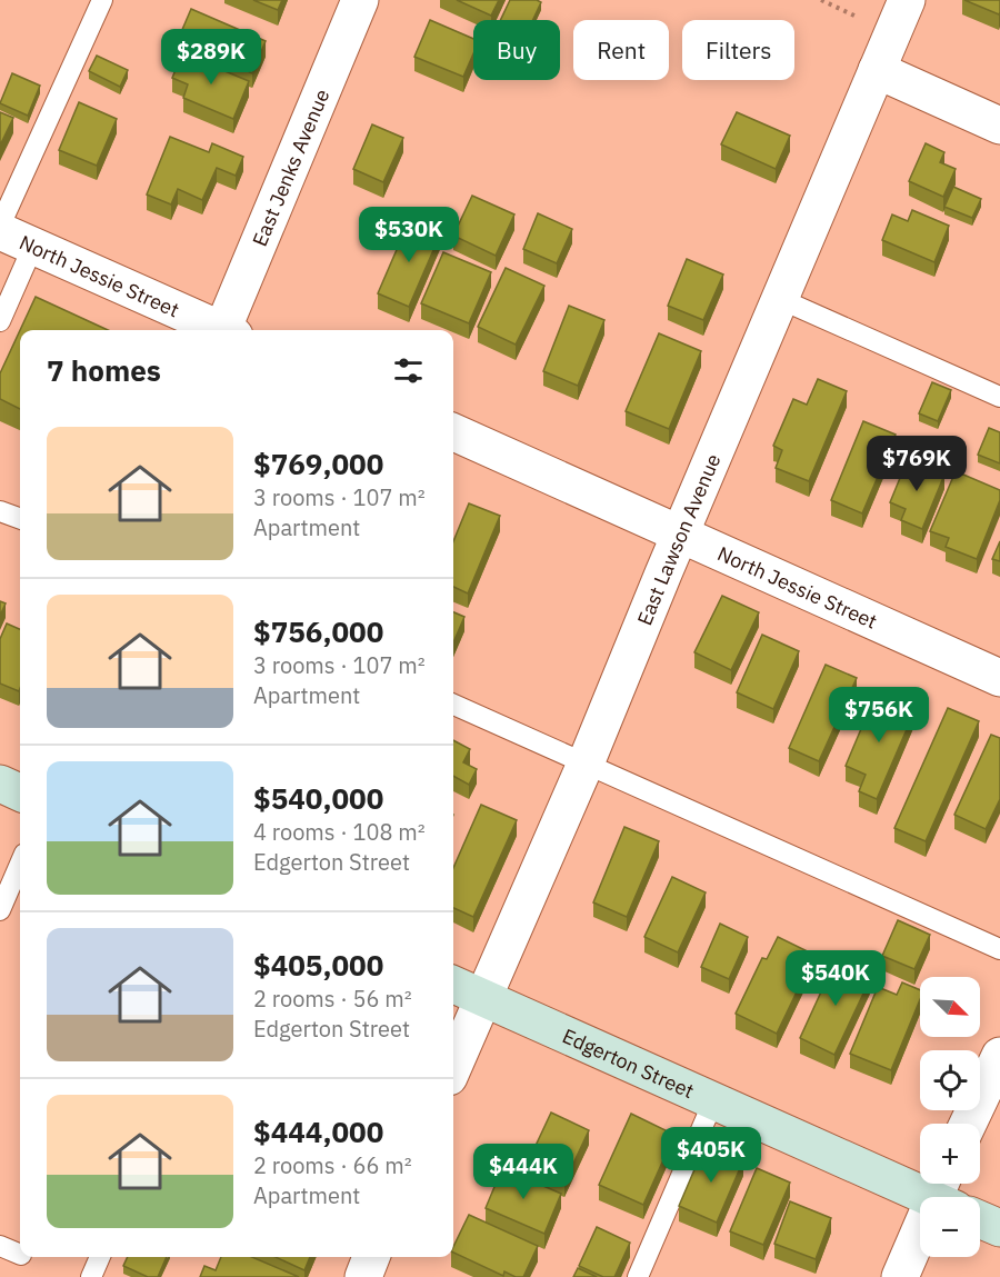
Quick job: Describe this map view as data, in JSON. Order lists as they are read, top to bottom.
{
  "streets": {
    "street": [
      "East Jenks Avenue",
      "North Jessie Street",
      "East Lawson Avenue",
      "Edgerton Street"
    ]
  },
  "crossings": [
    ["North Jessie Street", "East Lawson Avenue"],
    ["East Lawson Avenue", "Edgerton Street"]
  ],
  "north": "bottom right",
  "page": {
    "chip": ["Buy", "Rent", "Filters"],
    "price": [
      "$289K",
      "$530K",
      "$769K",
      "$756K",
      "$540K",
      "$405K",
      "$444K"
    ],
    "heading": "7 homes",
    "list": [
      {
        "name": "$769,000",
        "note": "3 rooms · 107 m² · Apartment"
      },
      {
        "name": "$756,000",
        "note": "3 rooms · 107 m² · Apartment"
      },
      {
        "name": "$540,000",
        "note": "4 rooms · 108 m² · Edgerton Street"
      },
      {
        "name": "$405,000",
        "note": "2 rooms · 56 m² · Edgerton Street"
      },
      {
        "name": "$444,000",
        "note": "2 rooms · 66 m² · Apartment"
      }
    ],
    "map_buttons": ["+", "−"]
  }
}
